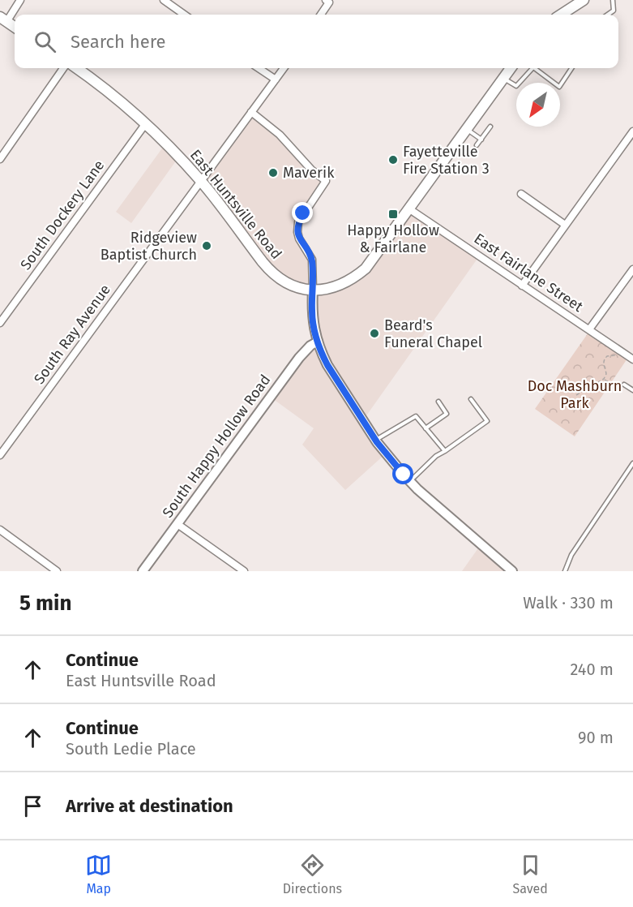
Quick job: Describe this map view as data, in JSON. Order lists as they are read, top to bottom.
{
  "streets": {
    "main road": ["East Huntsville Road", "South Happy Hollow Road"],
    "street": ["South Dockery Lane", "East Fairlane Street", "South Ray Avenue"]
  },
  "crossings": [
    ["East Huntsville Road", "South Dockery Lane"],
    ["East Huntsville Road", "South Ray Avenue"]
  ],
  "parks": ["Doc Mashburn Park"],
  "places": {
    "other": [
      "Fayetteville Fire Station 3",
      "Maverik",
      "Ridgeview Baptist Church",
      "Beard's Funeral Chapel"
    ],
    "transit": ["Happy Hollow & Fairlane"]
  },
  "north": "bottom left",
  "page": {
    "search": "Search here",
    "heading": ["5 min", "Walk · 330 m"],
    "list": [
      ["Continue", "East Huntsville Road", "240 m"],
      ["Continue", "South Ledie Place", "90 m"],
      "Arrive at destination"
    ],
    "nav": ["Map", "Directions", "Saved"]
  }
}
